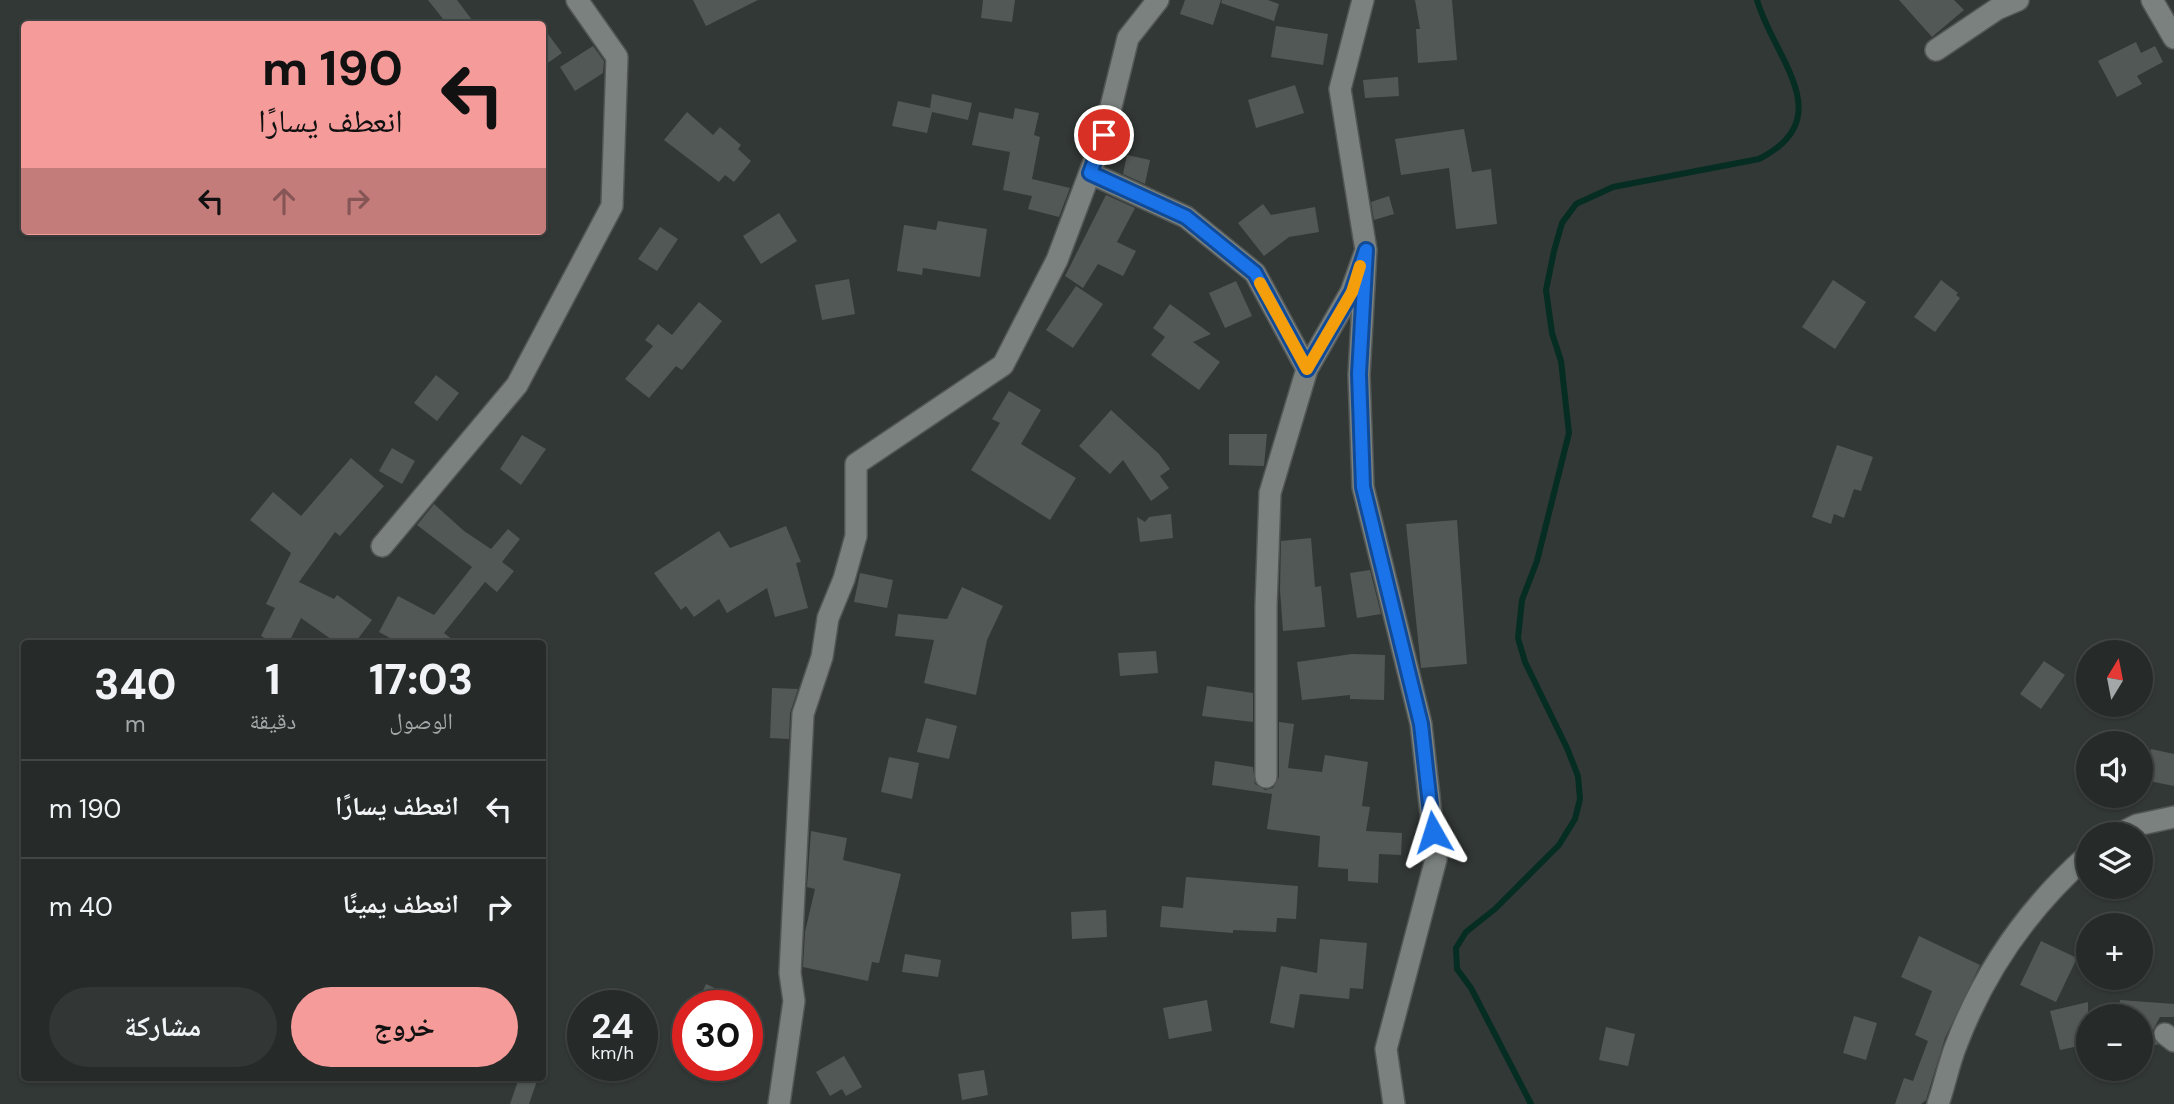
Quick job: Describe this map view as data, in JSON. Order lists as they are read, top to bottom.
{
  "north": "top",
  "page": {
    "turn": ["190 m", "انعطف يسارًا"],
    "map_buttons": ["+", "−"],
    "eta": [
      "17:03",
      "الوصول",
      "1",
      "دقيقة",
      "340",
      "m"
    ],
    "list": [
      {
        "name": "انعطف يسارًا",
        "value": "190 m"
      },
      {
        "name": "انعطف يمينًا",
        "value": "40 m"
      }
    ],
    "buttons": ["خروج", "مشاركة"],
    "speed": "24 km/h",
    "limit": "30"
  }
}
